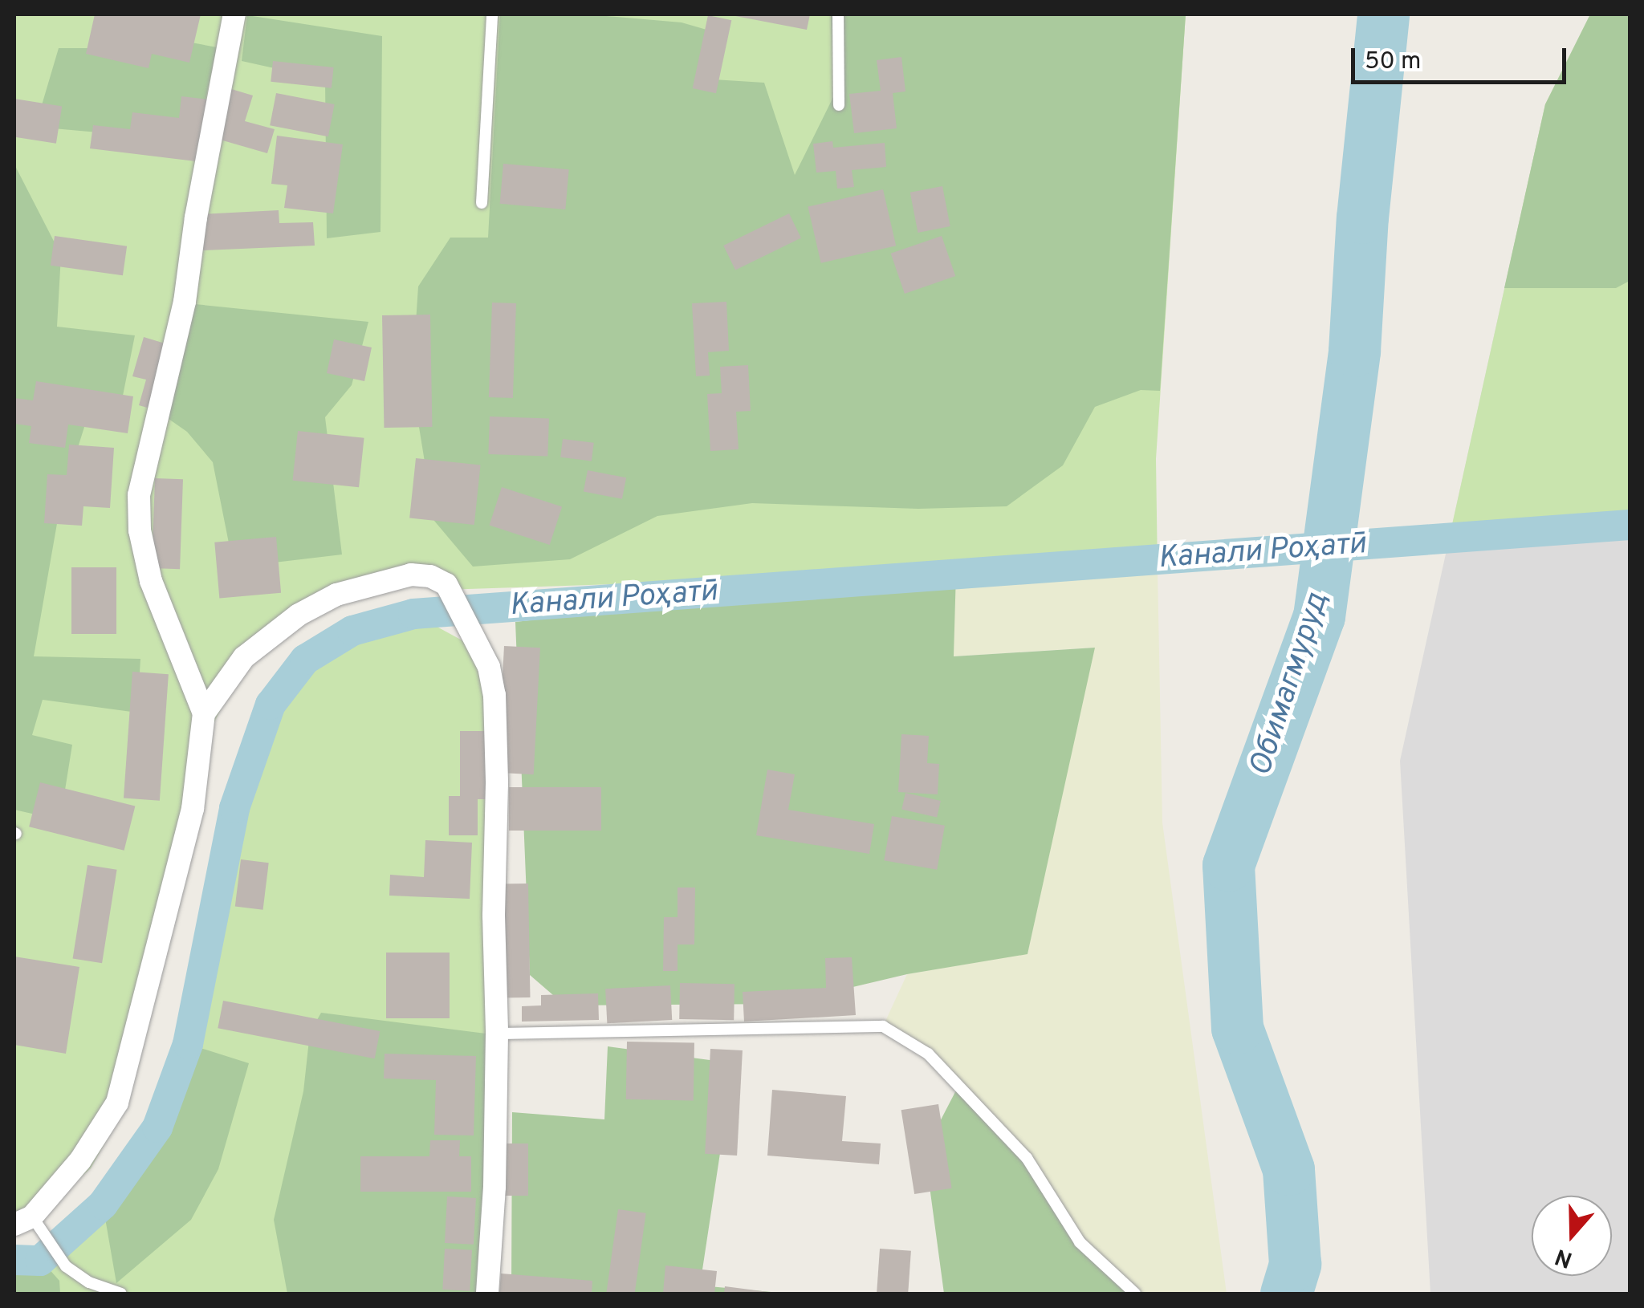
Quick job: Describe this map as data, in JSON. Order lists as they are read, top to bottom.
{
  "water": ["Канали Роҳатӣ", "Обимагмуруд"],
  "scale_bar": "50 m",
  "north": "bottom"
}
